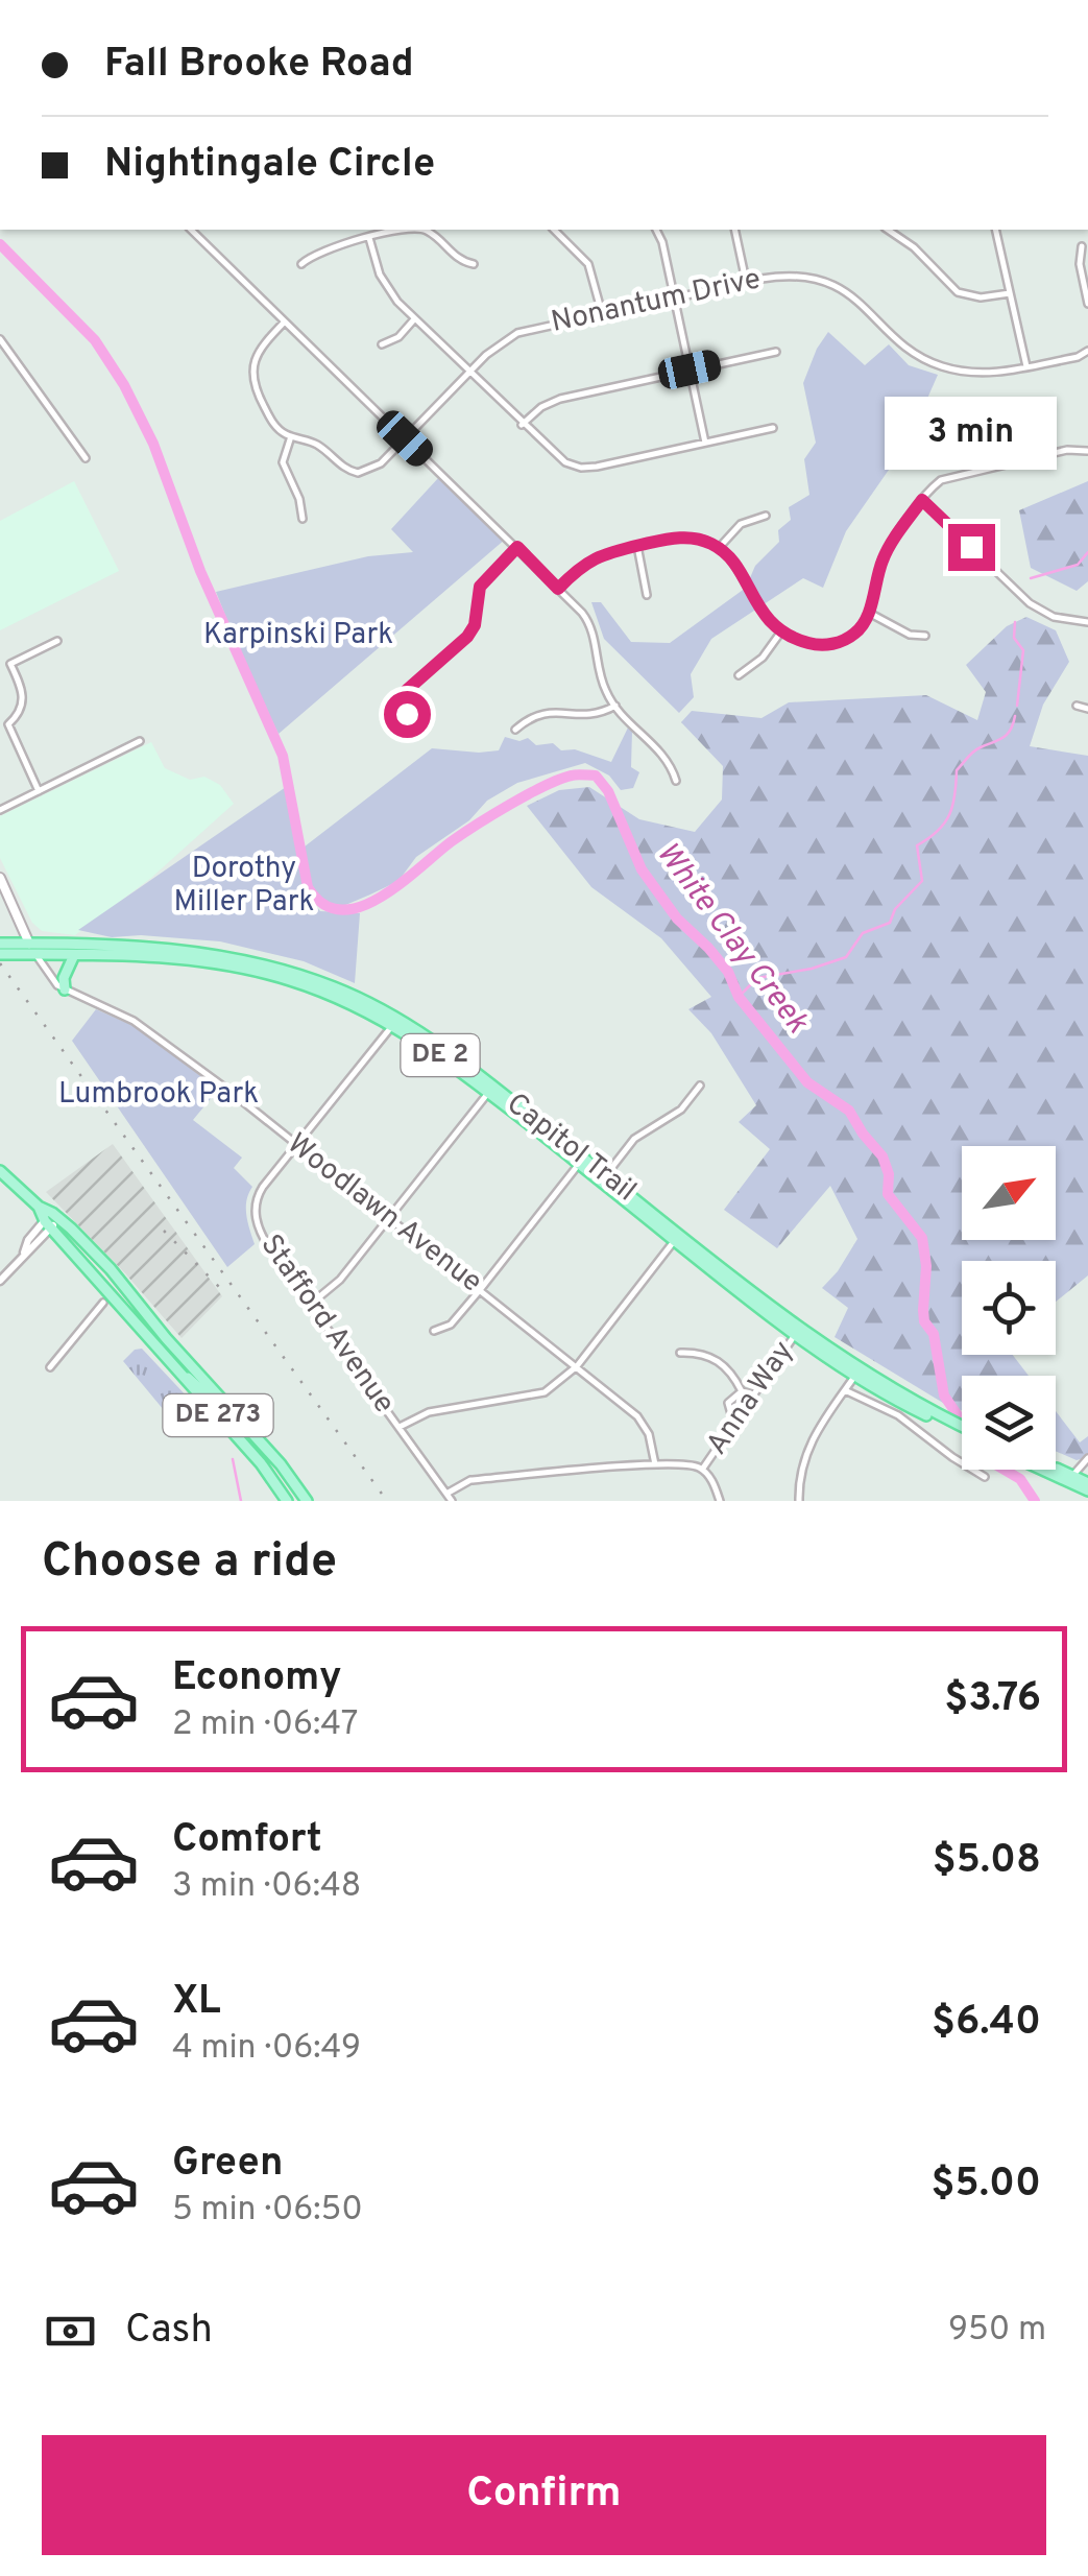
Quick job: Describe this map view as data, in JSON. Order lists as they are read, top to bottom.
{
  "streets": {
    "main road": ["DE 2", "Capitol Trail", "DE 273"],
    "street": [
      "Nonantum Drive",
      "Woodlawn Avenue",
      "Stafford Avenue",
      "Anna Way"
    ]
  },
  "crossings": [
    ["Capitol Trail", "Woodlawn Avenue"],
    ["Capitol Trail", "Stafford Avenue"],
    ["Capitol Trail", "Anna Way"],
    ["Woodlawn Avenue", "Stafford Avenue"]
  ],
  "water": ["White Clay Creek"],
  "parks": ["Karpinski Park", "Dorothy Miller Park", "Lumbrook Park"],
  "north": "top right",
  "page": {
    "banner": ["Fall Brooke Road", "Nightingale Circle"],
    "bubble": "3 min",
    "heading": "Choose a ride",
    "list": [
      {
        "name": "Economy",
        "note": "2 min · 06:47",
        "value": "$3.76"
      },
      {
        "name": "Comfort",
        "note": "3 min · 06:48",
        "value": "$5.08"
      },
      {
        "name": "XL",
        "note": "4 min · 06:49",
        "value": "$6.40"
      },
      {
        "name": "Green",
        "note": "5 min · 06:50",
        "value": "$5.00"
      }
    ],
    "pay": ["Cash", "950 m"],
    "buttons": "Confirm"
  }
}
